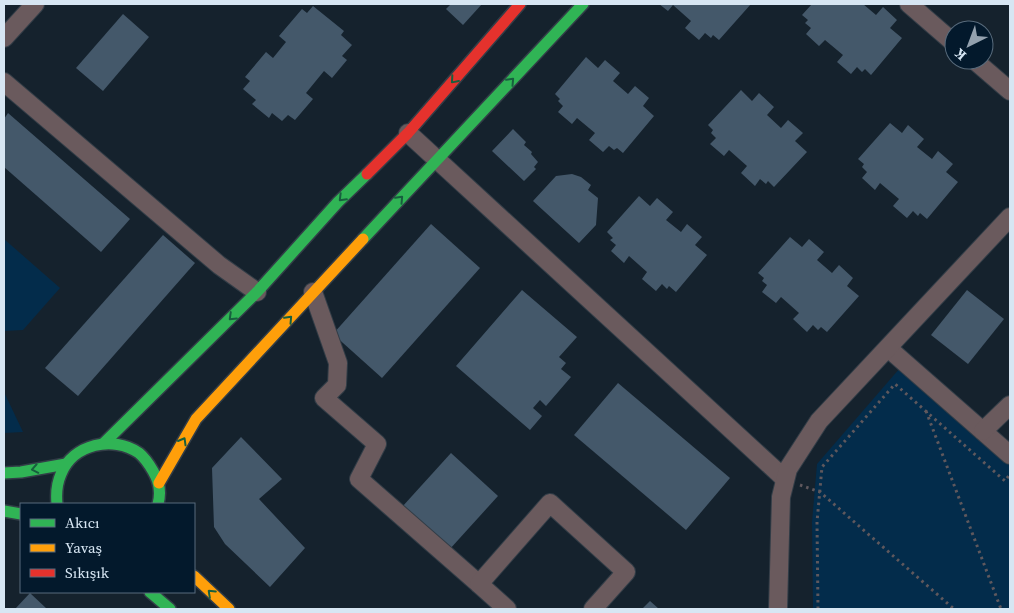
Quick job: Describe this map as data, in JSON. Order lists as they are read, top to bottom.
{
  "legend": ["Akıcı", "Yavaş", "Sıkışık"],
  "north": "bottom left"
}
